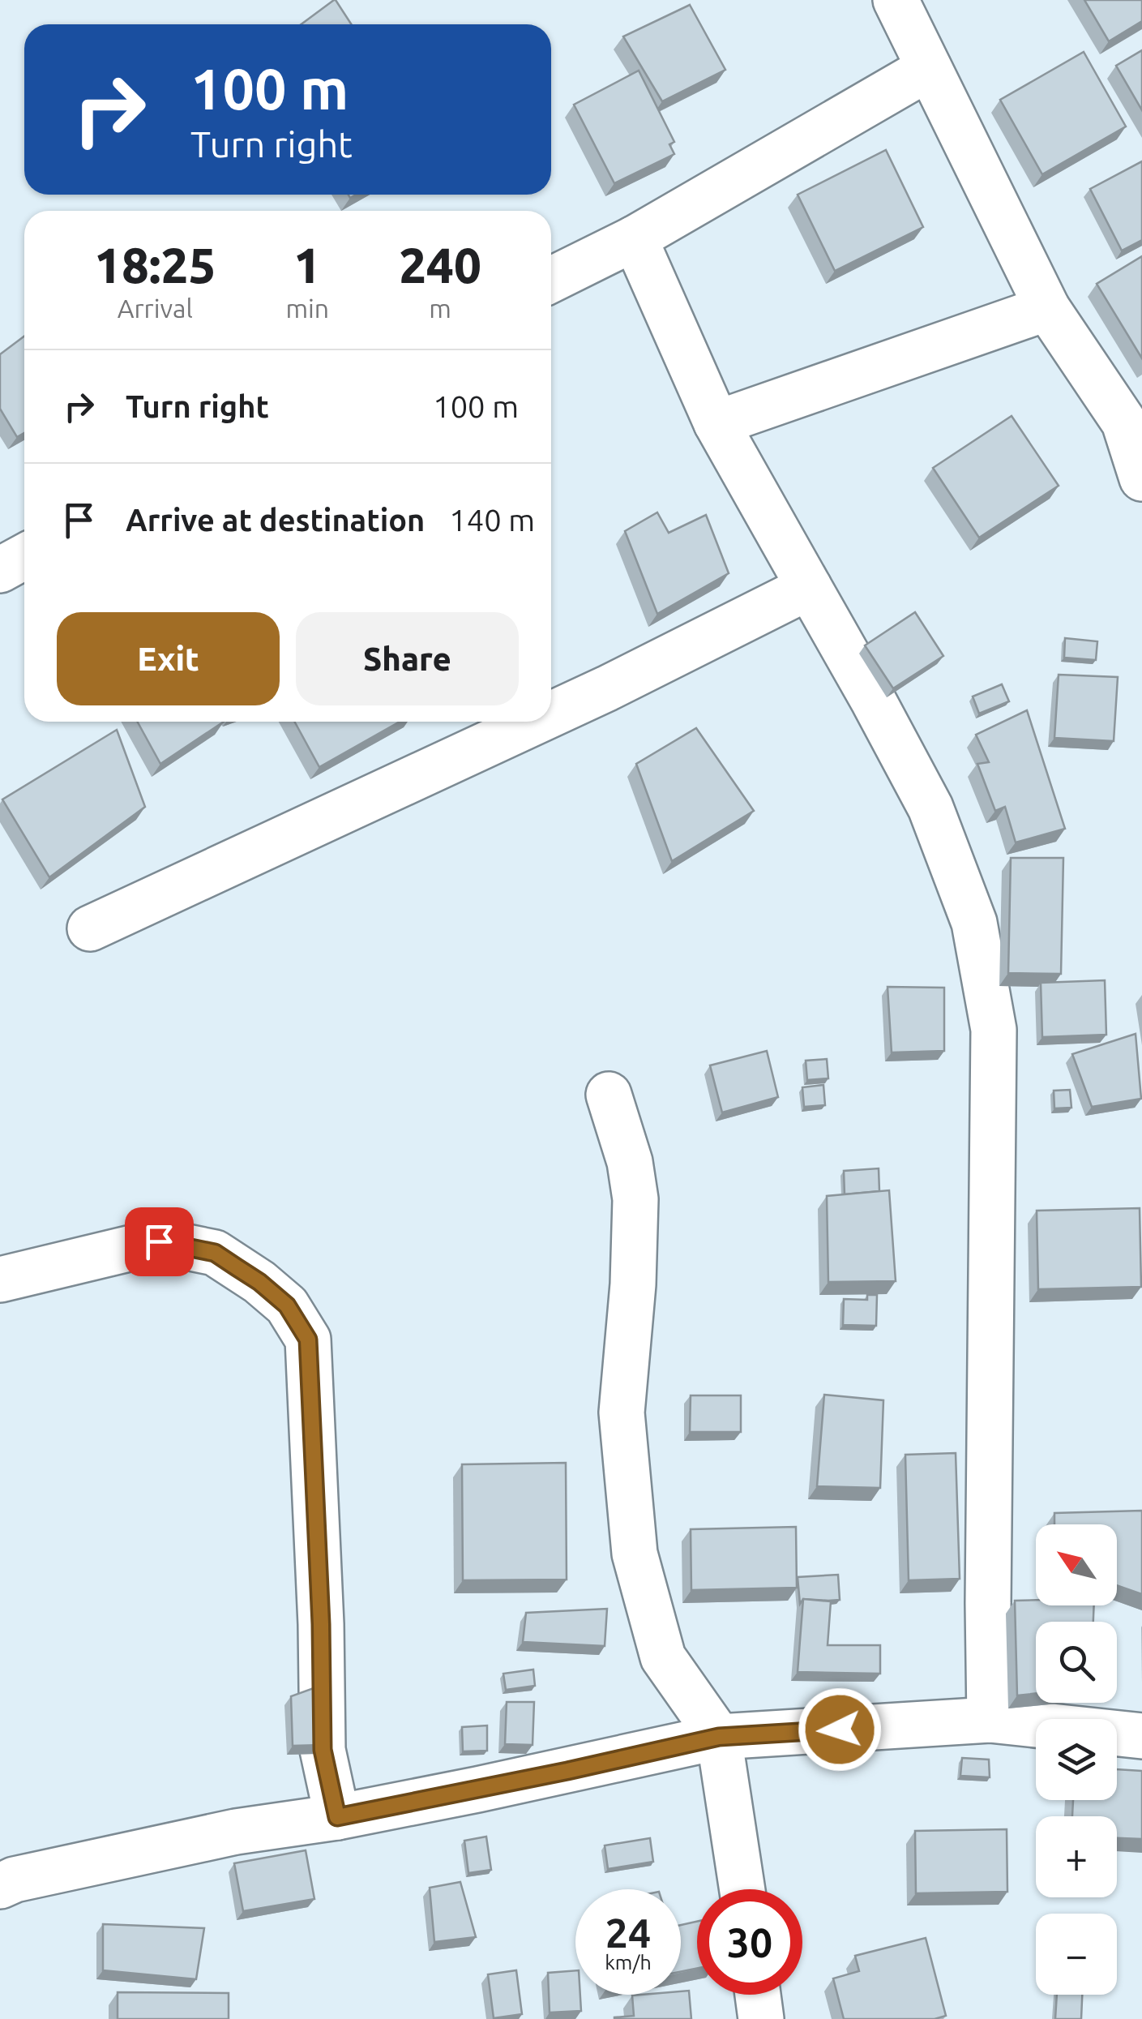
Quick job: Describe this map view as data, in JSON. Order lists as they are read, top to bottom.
{
  "north": "top left",
  "page": {
    "turn": ["100 m", "Turn right"],
    "eta": [
      "18:25",
      "Arrival",
      "1",
      "min",
      "240",
      "m"
    ],
    "list": [
      {
        "name": "Turn right",
        "value": "100 m"
      },
      {
        "name": "Arrive at destination",
        "value": "140 m"
      }
    ],
    "buttons": ["Exit", "Share"],
    "map_buttons": ["+", "−"],
    "speed": "24 km/h",
    "limit": "30"
  }
}
